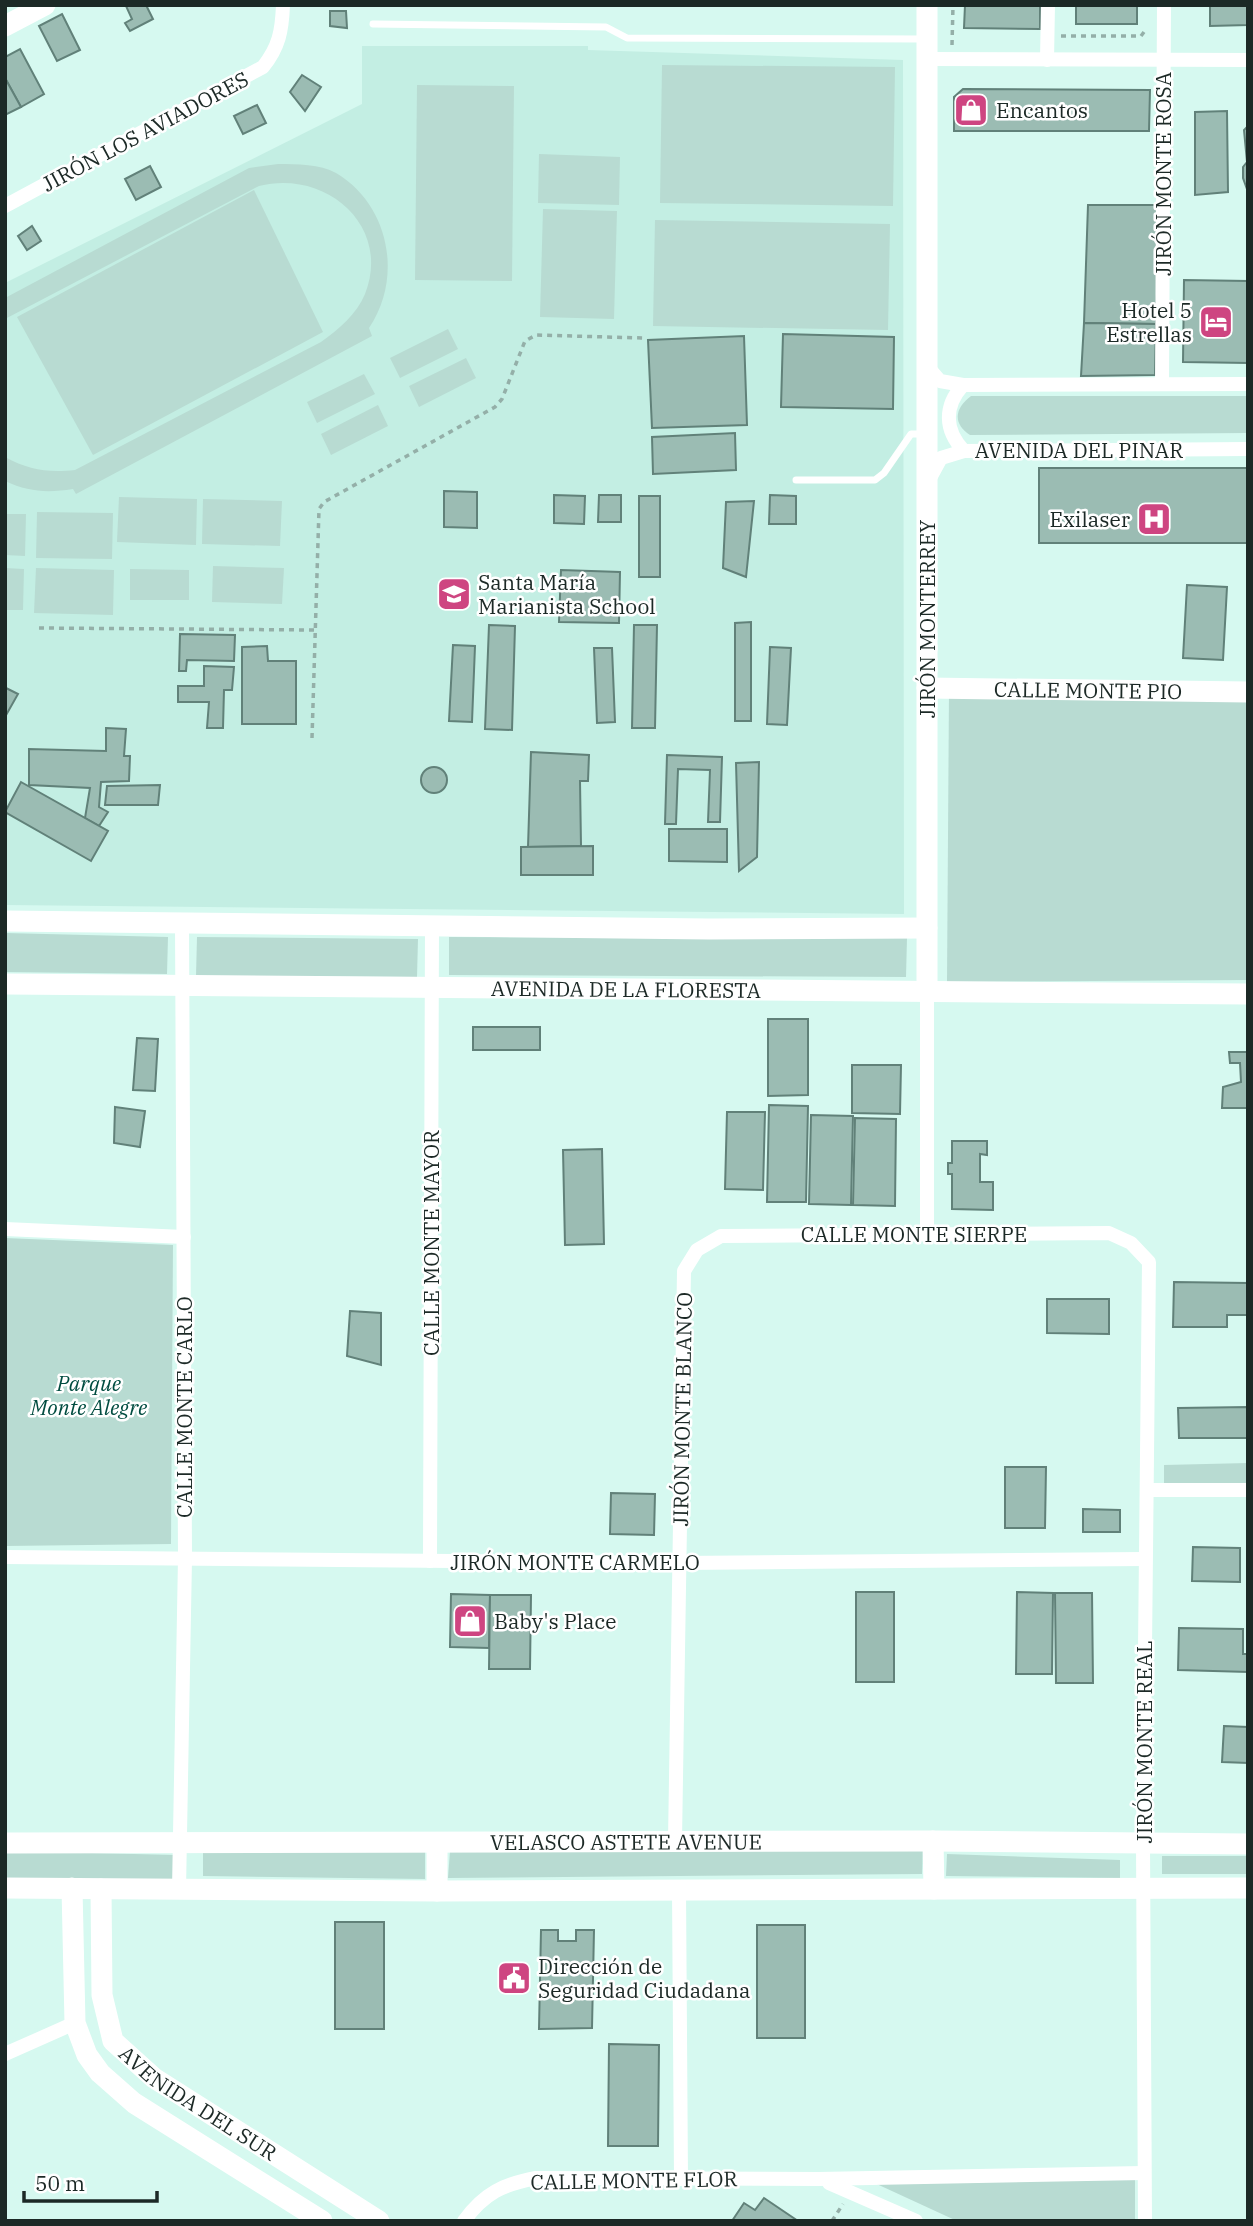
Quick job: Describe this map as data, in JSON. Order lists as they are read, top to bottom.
{
  "streets": {
    "street": [
      "JIRÓN LOS AVIADORES",
      "JIRÓN MONTE ROSA",
      "AVENIDA DEL PINAR",
      "JIRÓN MONTERREY",
      "CALLE MONTE PIO",
      "AVENIDA DE LA FLORESTA",
      "CALLE MONTE SIERPE",
      "CALLE MONTE MAYOR",
      "CALLE MONTE CARLO",
      "JIRÓN MONTE BLANCO",
      "JIRÓN MONTE CARMELO",
      "JIRÓN MONTE REAL",
      "VELASCO ASTETE AVENUE",
      "AVENIDA DEL SUR",
      "CALLE MONTE FLOR"
    ]
  },
  "crossings": [
    ["AVENIDA DEL PINAR", "JIRÓN MONTERREY"],
    ["JIRÓN MONTERREY", "CALLE MONTE PIO"],
    ["JIRÓN MONTERREY", "AVENIDA DE LA FLORESTA"],
    ["JIRÓN MONTERREY", "CALLE MONTE SIERPE"],
    ["AVENIDA DE LA FLORESTA", "CALLE MONTE MAYOR"],
    ["AVENIDA DE LA FLORESTA", "CALLE MONTE CARLO"],
    ["CALLE MONTE SIERPE", "JIRÓN MONTE BLANCO"],
    ["CALLE MONTE SIERPE", "JIRÓN MONTE REAL"],
    ["CALLE MONTE MAYOR", "JIRÓN MONTE CARMELO"],
    ["CALLE MONTE CARLO", "JIRÓN MONTE CARMELO"],
    ["CALLE MONTE CARLO", "VELASCO ASTETE AVENUE"],
    ["JIRÓN MONTE BLANCO", "JIRÓN MONTE CARMELO"],
    ["JIRÓN MONTE BLANCO", "VELASCO ASTETE AVENUE"],
    ["JIRÓN MONTE CARMELO", "JIRÓN MONTE REAL"],
    ["JIRÓN MONTE REAL", "VELASCO ASTETE AVENUE"],
    ["JIRÓN MONTE REAL", "CALLE MONTE FLOR"]
  ],
  "parks": ["Parque Monte Alegre"],
  "places": {
    "shop": ["Encantos", "Baby's Place"],
    "hotel": ["Hotel 5 Estrellas"],
    "hospital": ["Exilaser"],
    "school or university": ["Santa María Marianista School"],
    "public building": ["Dirección de Seguridad Ciudadana"]
  },
  "scale_bar": "50 m"
}
